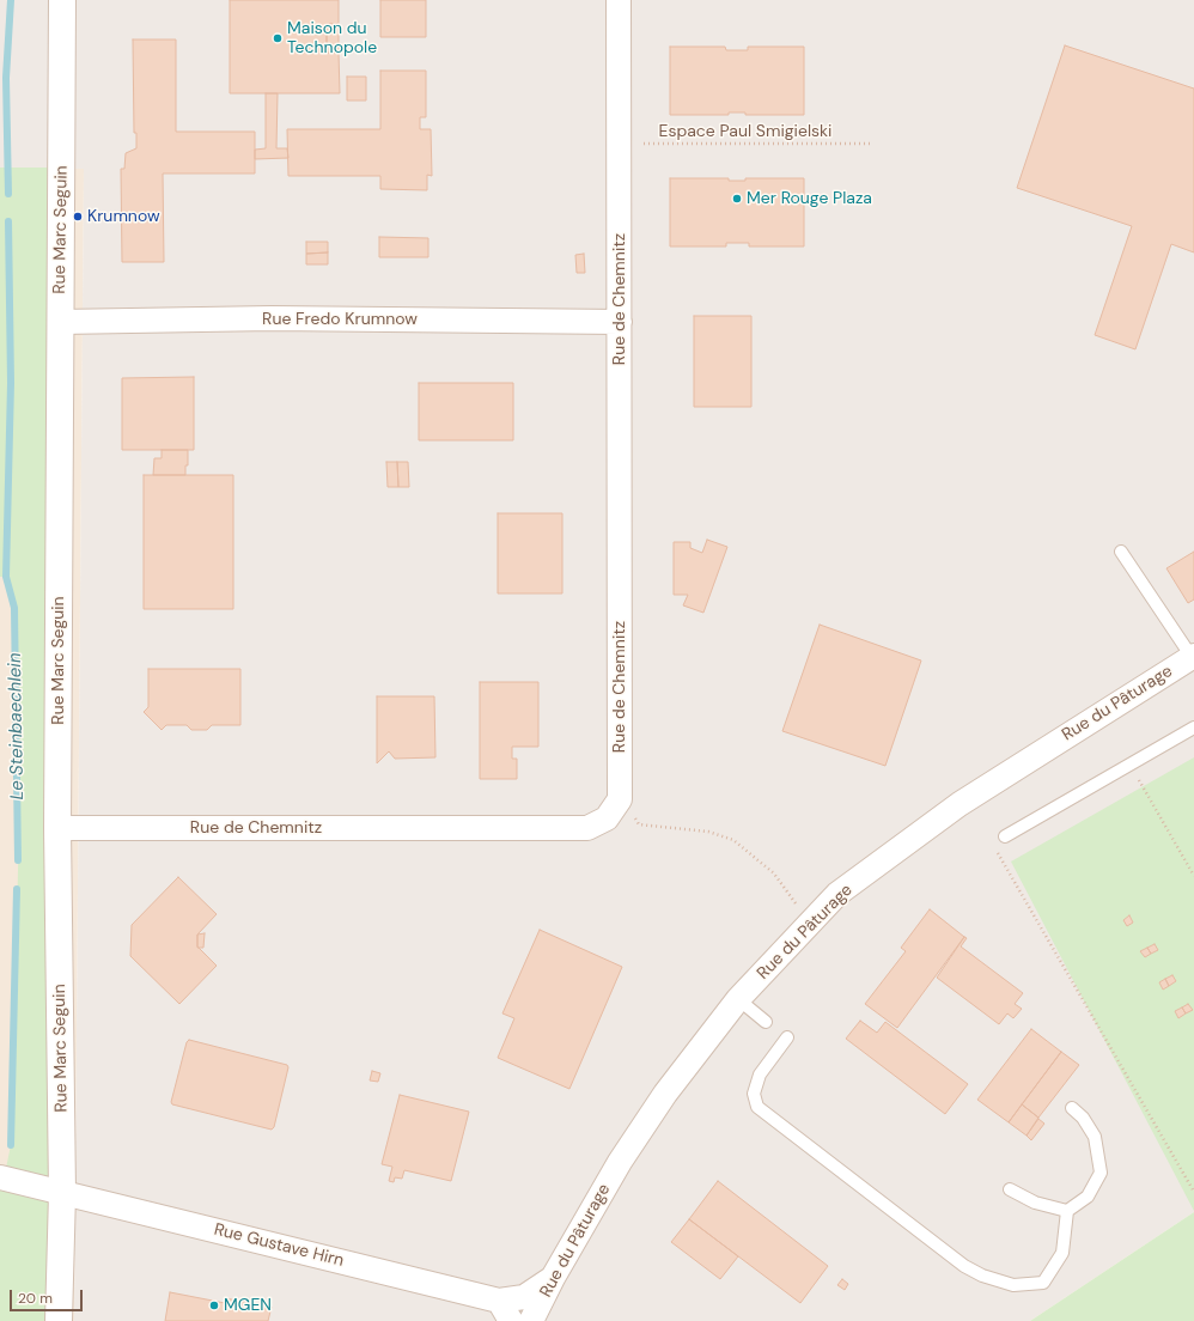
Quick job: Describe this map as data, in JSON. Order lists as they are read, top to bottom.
{
  "streets": {
    "street": [
      "Rue Marc Seguin",
      "Rue de Chemnitz",
      "Rue Fredo Krumnow",
      "Rue du Pâturage",
      "Rue Gustave Hirn"
    ],
    "path": ["Espace Paul Smigielski"]
  },
  "crossings": [
    ["Espace Paul Smigielski", "Rue de Chemnitz"],
    ["Rue Marc Seguin", "Rue de Chemnitz"],
    ["Rue Marc Seguin", "Rue Fredo Krumnow"],
    ["Rue Marc Seguin", "Rue Gustave Hirn"],
    ["Rue de Chemnitz", "Rue Fredo Krumnow"],
    ["Rue du Pâturage", "Rue Gustave Hirn"]
  ],
  "water": ["Le Steinbaechlein"],
  "places": [
    "Maison du Technopole",
    "Mer Rouge Plaza",
    "Krumnow",
    "MGEN"
  ],
  "scale_bar": "20 m"
}
